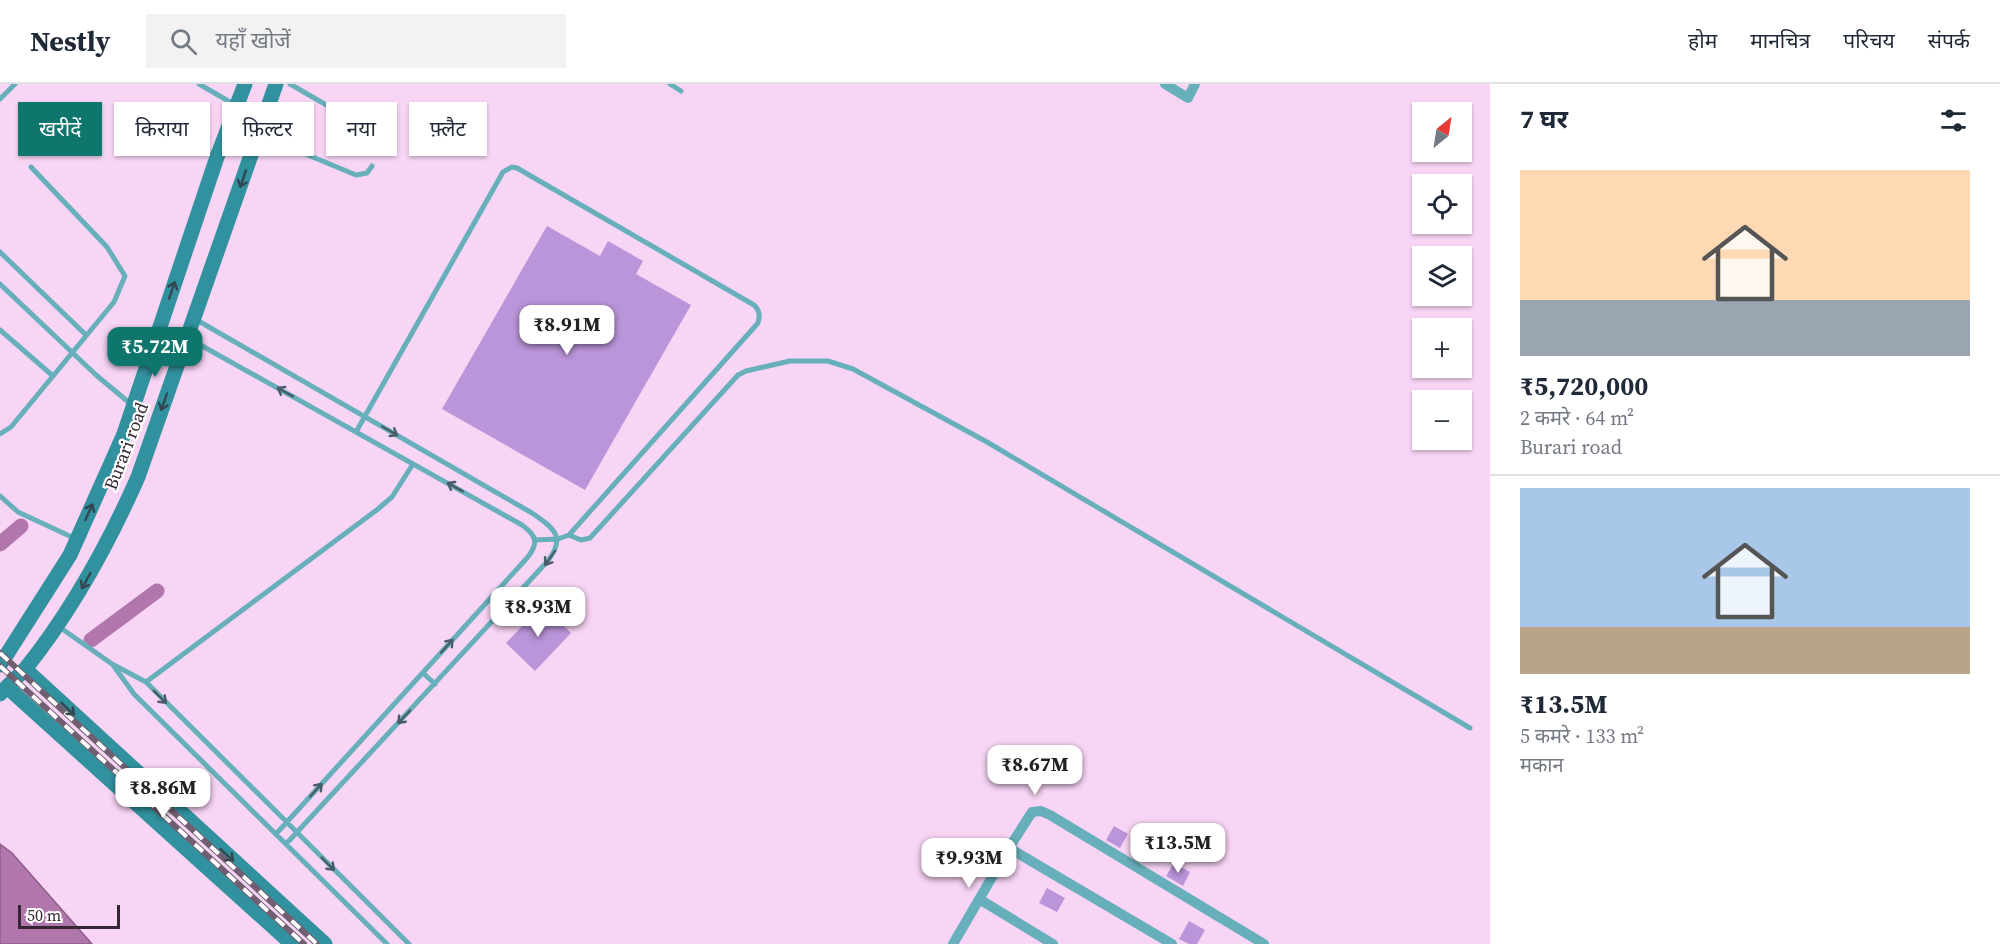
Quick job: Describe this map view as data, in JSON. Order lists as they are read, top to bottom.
{
  "streets": {
    "main road": ["Burari road"]
  },
  "scale_bar": "50 m",
  "north": "top right",
  "page": {
    "header": "Nestly",
    "search": "यहाँ खोजें",
    "nav": [
      "होम",
      "मानचित्र",
      "परिचय",
      "संपर्क"
    ],
    "heading": "7 घर",
    "map_buttons": ["+", "−"],
    "chip": [
      "खरीदें",
      "किराया",
      "फ़िल्टर",
      "नया",
      "फ़्लैट"
    ],
    "list": [
      {
        "name": "₹5,720,000",
        "note": "2 कमरे · 64 m² · Burari road"
      },
      {
        "name": "₹13.5M",
        "note": "5 कमरे · 133 m² · मकान"
      }
    ],
    "price": [
      "₹8.91M",
      "₹5.72M",
      "₹8.93M",
      "₹8.67M",
      "₹8.86M",
      "₹13.5M",
      "₹9.93M"
    ],
    "scale": "50 m"
  }
}
